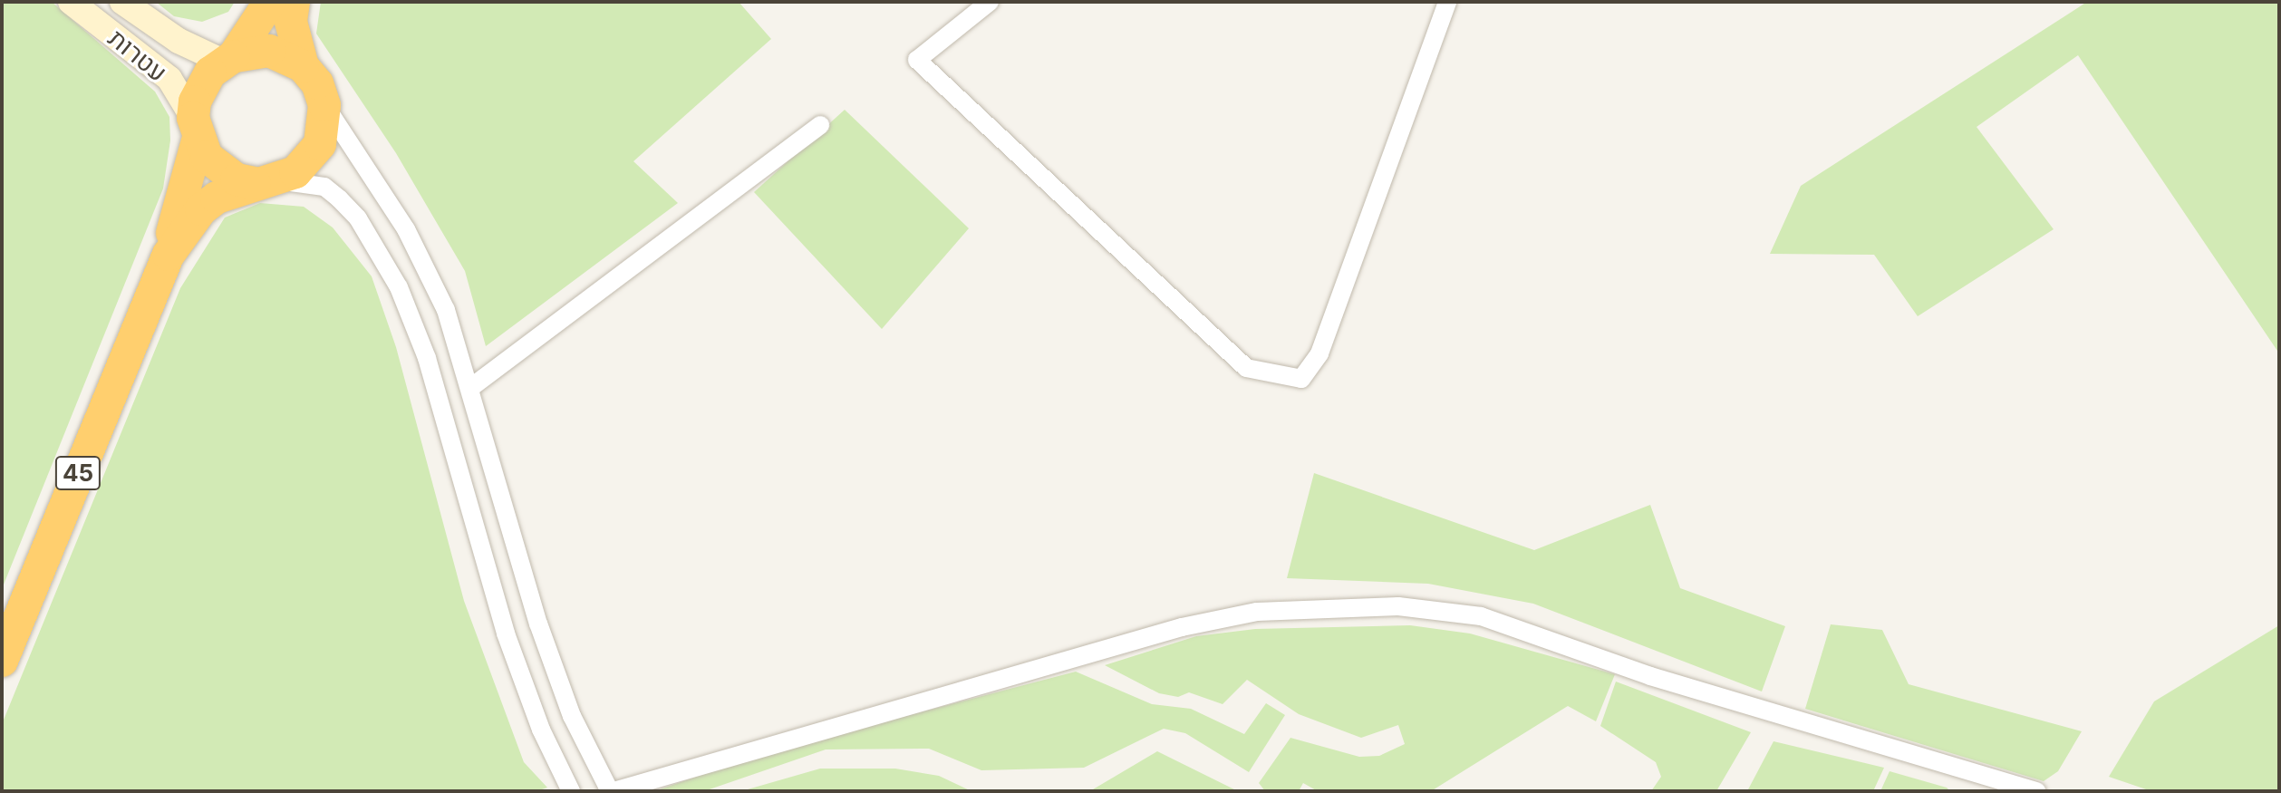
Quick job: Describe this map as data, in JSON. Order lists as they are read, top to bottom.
{
  "streets": {
    "highway": ["45"],
    "street": ["עטרות"]
  },
  "crossings": [
    ["עטרות", "45"]
  ]
}
